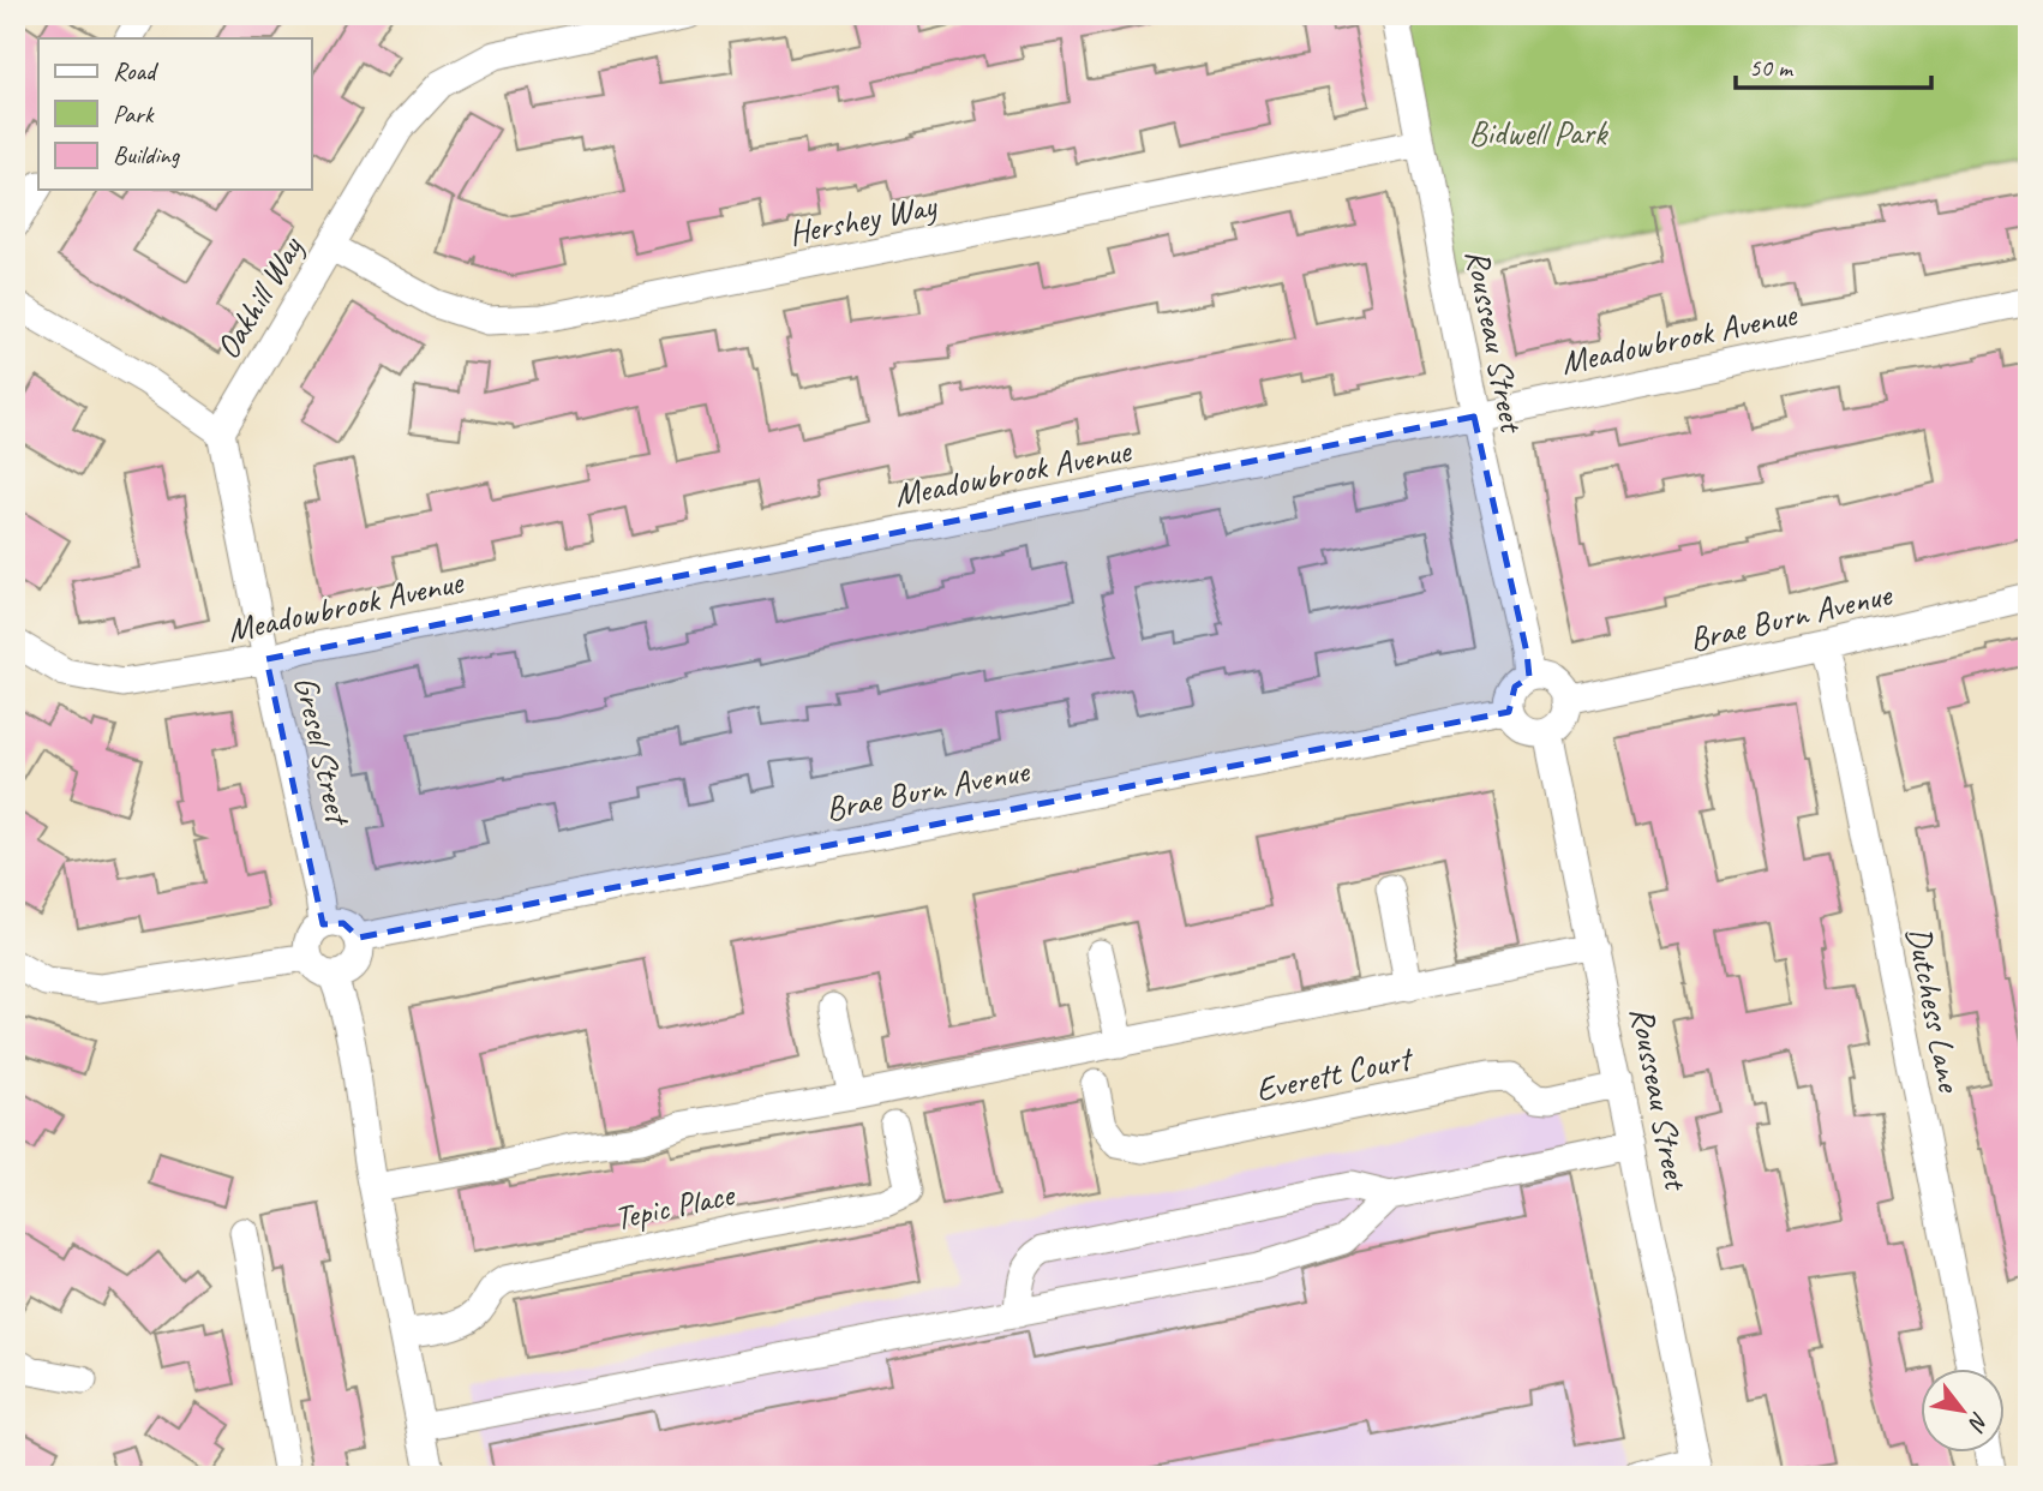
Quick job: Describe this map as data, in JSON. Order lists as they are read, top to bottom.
{
  "streets": {
    "street": [
      "Hershey Way",
      "Oakhill Way",
      "Meadowbrook Avenue",
      "Rousseau Street",
      "Brae Burn Avenue",
      "Gresel Street",
      "Dutchess Lane",
      "Everett Court",
      "Tepic Place"
    ]
  },
  "crossings": [
    ["Hershey Way", "Oakhill Way"],
    ["Hershey Way", "Rousseau Street"],
    ["Oakhill Way", "Gresel Street"],
    ["Meadowbrook Avenue", "Rousseau Street"],
    ["Meadowbrook Avenue", "Gresel Street"],
    ["Rousseau Street", "Brae Burn Avenue"],
    ["Rousseau Street", "Everett Court"],
    ["Brae Burn Avenue", "Gresel Street"],
    ["Brae Burn Avenue", "Dutchess Lane"]
  ],
  "parks": ["Bidwell Park"],
  "legend": ["Road", "Park", "Building"],
  "scale_bar": "50 m",
  "north": "bottom right"
}
